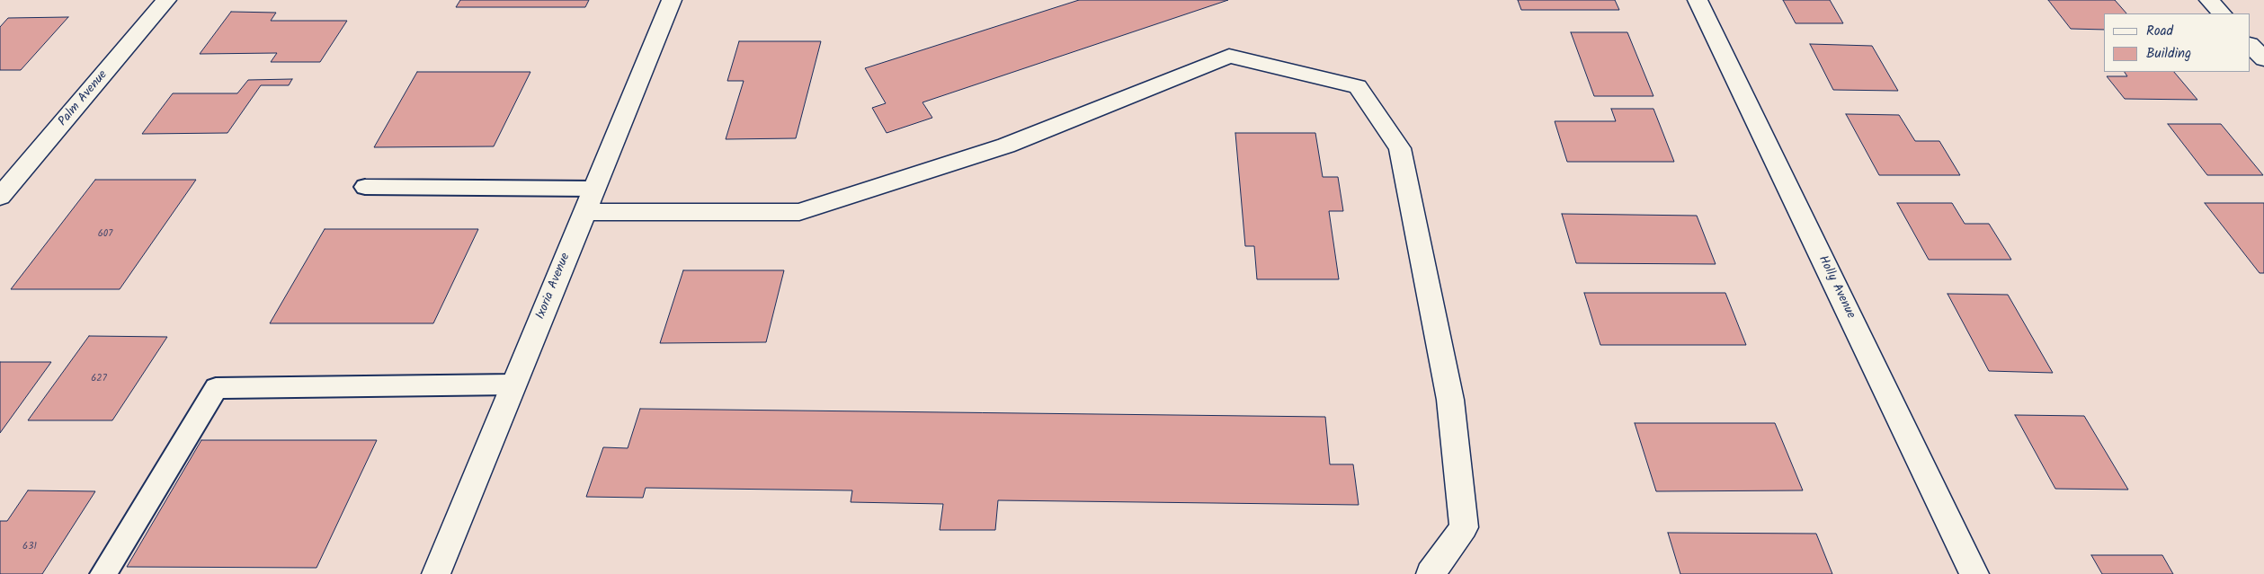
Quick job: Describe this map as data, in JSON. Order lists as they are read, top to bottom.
{
  "streets": {
    "street": ["Palm Avenue", "Ixoria Avenue", "Holly Avenue"]
  },
  "house_numbers": ["607", "627", "631"],
  "legend": ["Road", "Building"]
}
